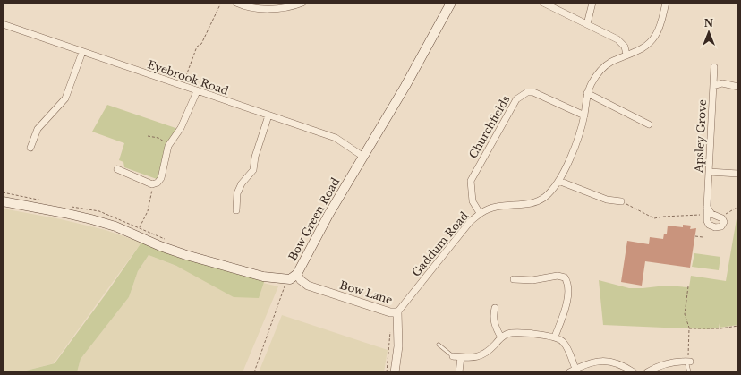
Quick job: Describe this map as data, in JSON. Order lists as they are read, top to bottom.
{
  "streets": {
    "main road": ["Bow Green Road"],
    "street": [
      "Eyebrook Road",
      "Churchfields",
      "Apsley Grove",
      "Gaddum Road",
      "Bow Lane"
    ]
  },
  "crossings": [
    ["Eyebrook Road", "Bow Green Road"],
    ["Churchfields", "Gaddum Road"],
    ["Bow Green Road", "Bow Lane"],
    ["Gaddum Road", "Bow Lane"]
  ],
  "north": "top"
}
